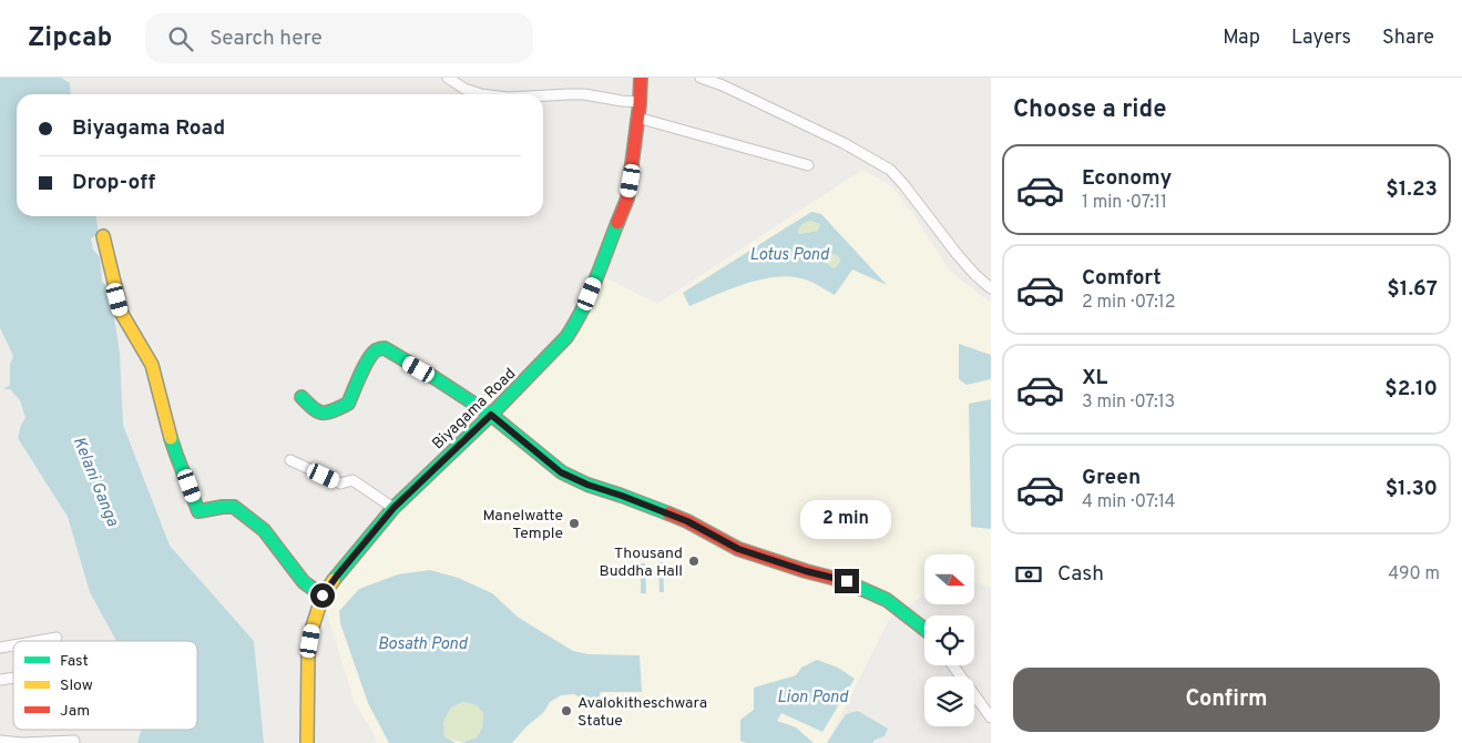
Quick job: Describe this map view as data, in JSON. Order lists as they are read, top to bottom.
{
  "streets": {
    "street": ["Biyagama Road"]
  },
  "water": [
    "Lotus Pond",
    "Kelani Ganga",
    "Bosath Pond",
    "Lion Pond"
  ],
  "places": ["Manelwatte Temple", "Thousand Buddha Hall", "Avalokitheschwara Statue"],
  "legend": ["Fast", "Slow", "Jam"],
  "north": "right",
  "page": {
    "header": "Zipcab",
    "search": "Search here",
    "nav": ["Map", "Layers", "Share"],
    "heading": "Choose a ride",
    "banner": ["Biyagama Road", "Drop-off"],
    "list": [
      {
        "name": "Economy",
        "note": "1 min · 07:11",
        "value": "$1.23"
      },
      {
        "name": "Comfort",
        "note": "2 min · 07:12",
        "value": "$1.67"
      },
      {
        "name": "XL",
        "note": "3 min · 07:13",
        "value": "$2.10"
      },
      {
        "name": "Green",
        "note": "4 min · 07:14",
        "value": "$1.30"
      }
    ],
    "bubble": "2 min",
    "pay": ["Cash", "490 m"],
    "buttons": "Confirm"
  }
}
